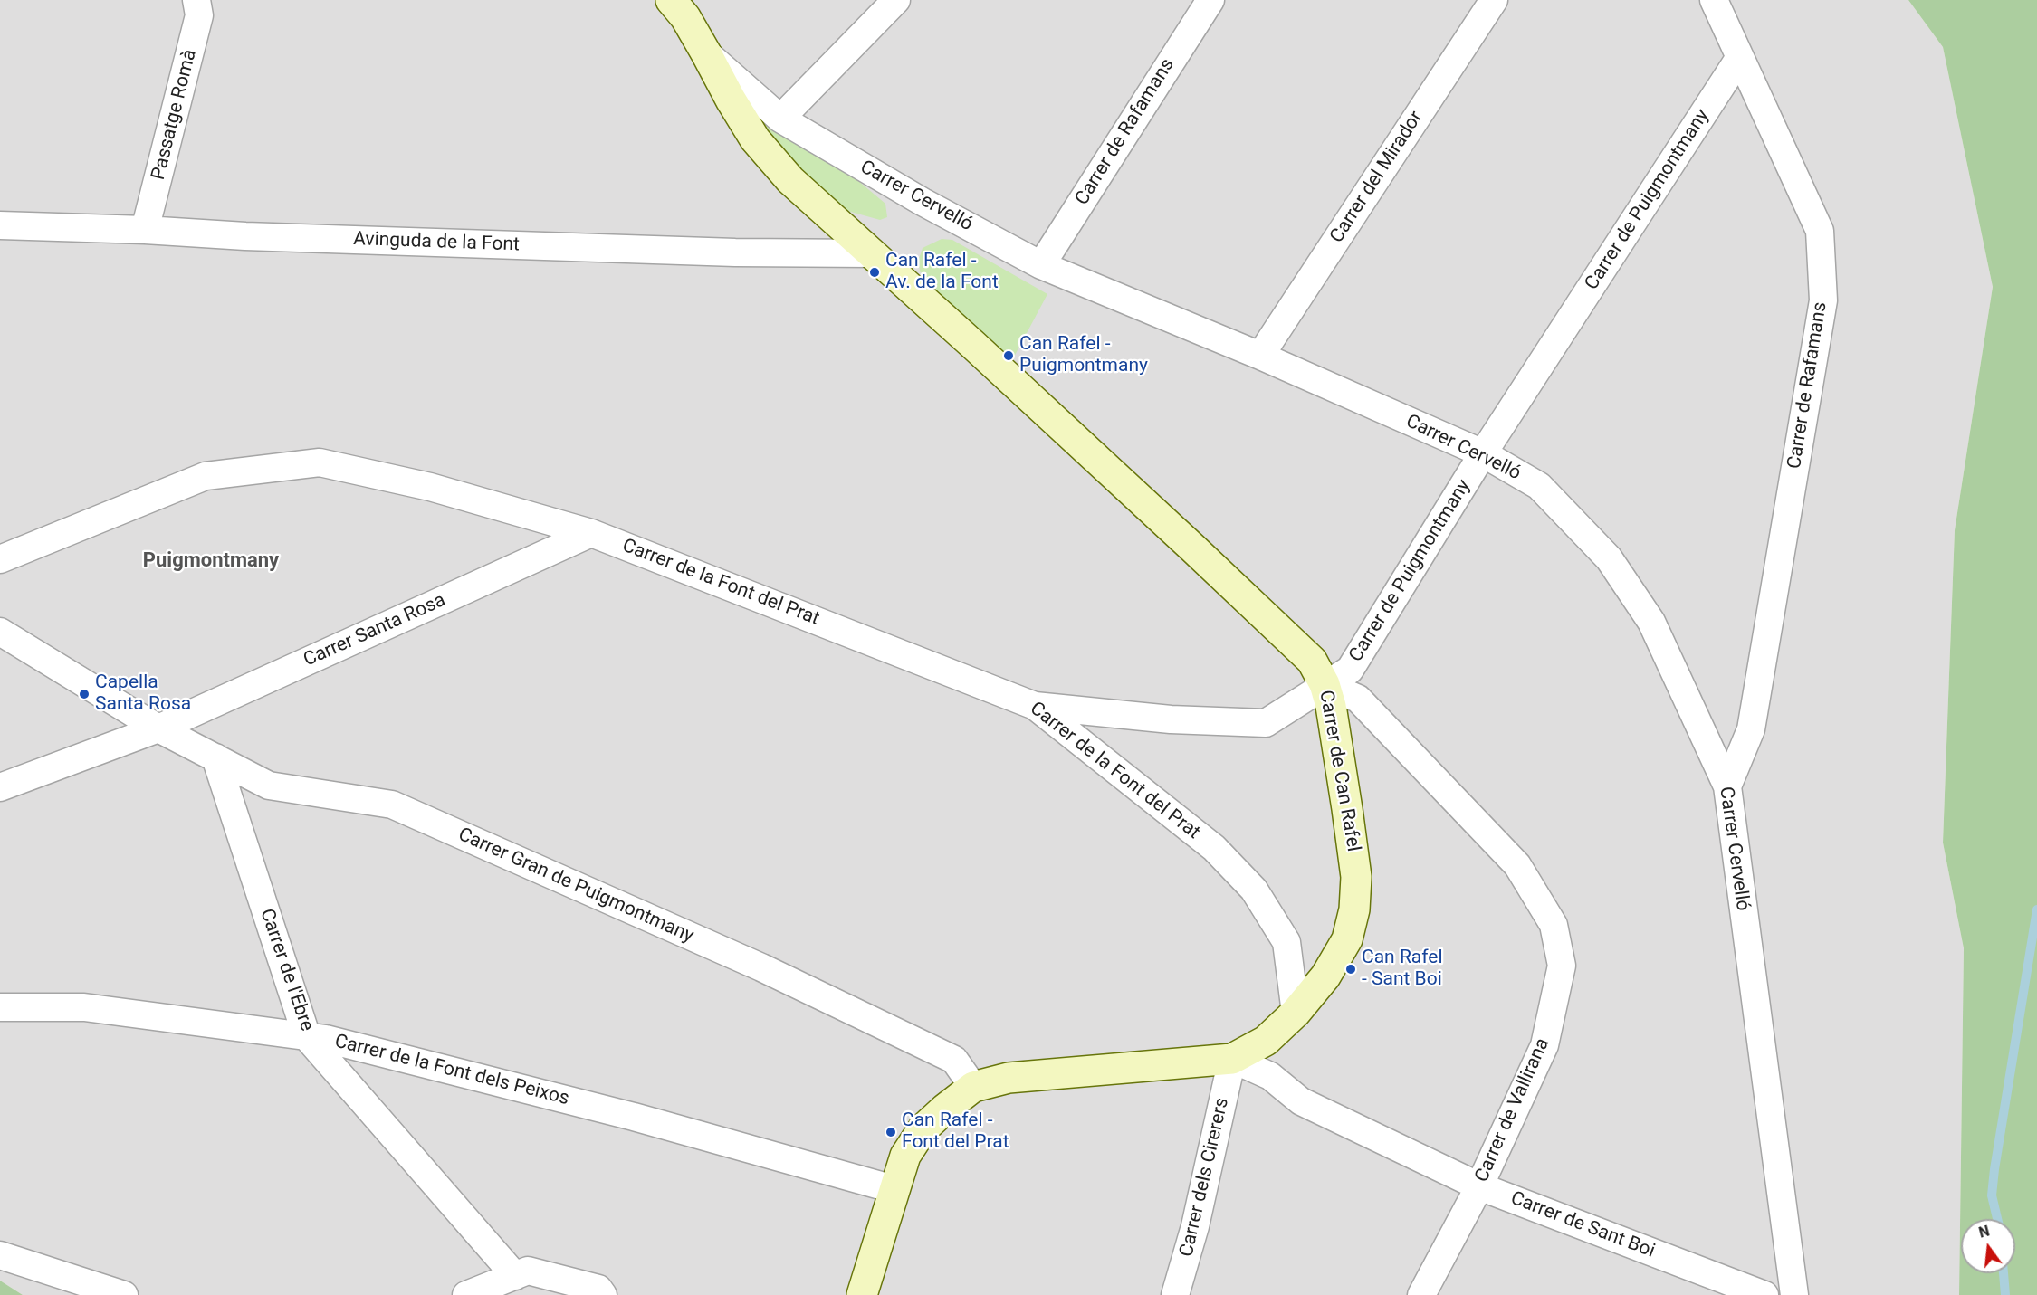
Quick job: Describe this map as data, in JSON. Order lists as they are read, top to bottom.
{
  "streets": {
    "street": [
      "Passatge Romà",
      "Carrer de Rafamans",
      "Carrer del Mirador",
      "Carrer Cervelló",
      "Carrer de Puigmontmany",
      "Avinguda de la Font",
      "Carrer de la Font del Prat",
      "Carrer Santa Rosa",
      "Carrer de Can Rafel",
      "Carrer Gran de Puigmontmany",
      "Carrer de l'Ebre",
      "Carrer de la Font dels Peixos",
      "Carrer de Vallirana",
      "Carrer dels Cirerers",
      "Carrer de Sant Boi"
    ]
  },
  "crossings": [
    ["Passatge Romà", "Avinguda de la Font"],
    ["Carrer de Rafamans", "Carrer Cervelló"],
    ["Carrer de Rafamans", "Carrer de Puigmontmany"],
    ["Carrer del Mirador", "Carrer Cervelló"],
    ["Carrer Cervelló", "Carrer de Puigmontmany"],
    ["Carrer Cervelló", "Carrer de Can Rafel"],
    ["Carrer de Puigmontmany", "Carrer de la Font del Prat"],
    ["Carrer de Puigmontmany", "Carrer de Can Rafel"],
    ["Carrer de Puigmontmany", "Carrer de Vallirana"],
    ["Avinguda de la Font", "Carrer de Can Rafel"],
    ["Carrer de la Font del Prat", "Carrer Santa Rosa"],
    ["Carrer de la Font del Prat", "Carrer de Can Rafel"],
    ["Carrer Santa Rosa", "Carrer Gran de Puigmontmany"],
    ["Carrer de Can Rafel", "Carrer Gran de Puigmontmany"],
    ["Carrer de Can Rafel", "Carrer de la Font dels Peixos"],
    ["Carrer de Can Rafel", "Carrer de Vallirana"],
    ["Carrer de Can Rafel", "Carrer dels Cirerers"],
    ["Carrer de Can Rafel", "Carrer de Sant Boi"],
    ["Carrer Gran de Puigmontmany", "Carrer de l'Ebre"],
    ["Carrer de l'Ebre", "Carrer de la Font dels Peixos"],
    ["Carrer de Vallirana", "Carrer de Sant Boi"],
    ["Carrer dels Cirerers", "Carrer de Sant Boi"]
  ],
  "districts": ["Puigmontmany"],
  "places": [
    "Can Rafel - Av. de la Font",
    "Can Rafel - Puigmontmany",
    "Capella Santa Rosa",
    "Can Rafel - Sant Boi",
    "Can Rafel - Font del Prat"
  ],
  "north": "top"
}
